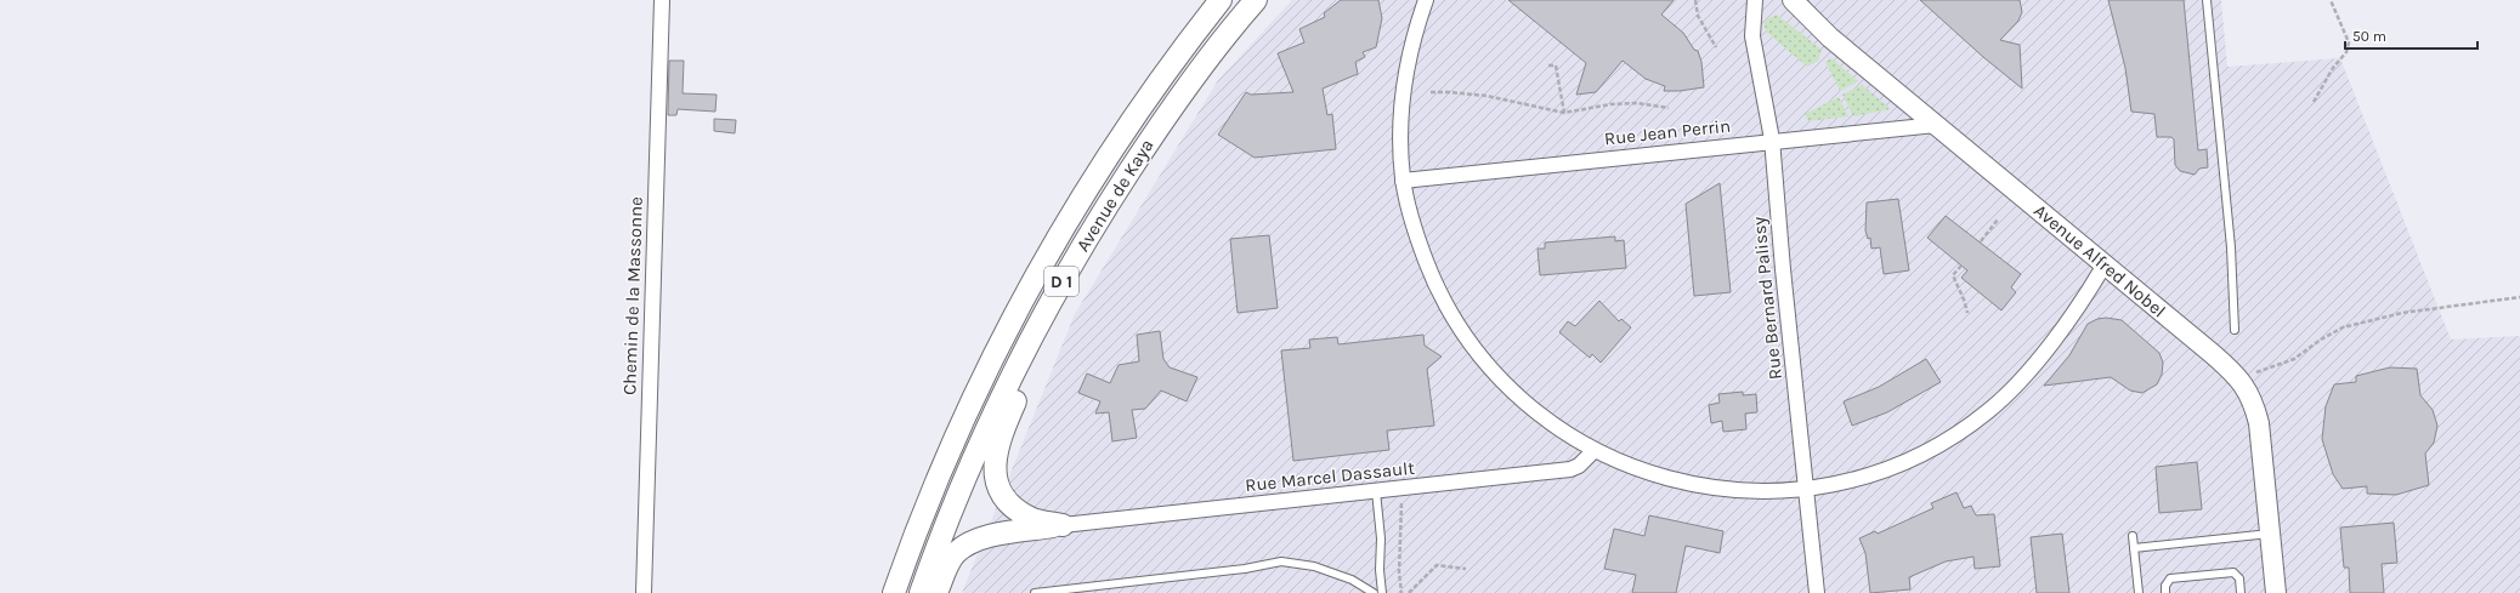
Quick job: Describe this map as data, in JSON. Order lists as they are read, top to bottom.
{
  "streets": {
    "main road": ["Avenue de Kaya", "D 1"],
    "street": [
      "Rue Jean Perrin",
      "Avenue Alfred Nobel",
      "Chemin de la Massonne",
      "Rue Bernard Palissy",
      "Rue Marcel Dassault"
    ]
  },
  "crossings": [
    ["Rue Jean Perrin", "Avenue Alfred Nobel"],
    ["Rue Jean Perrin", "Rue Bernard Palissy"]
  ],
  "scale_bar": "50 m"
}
